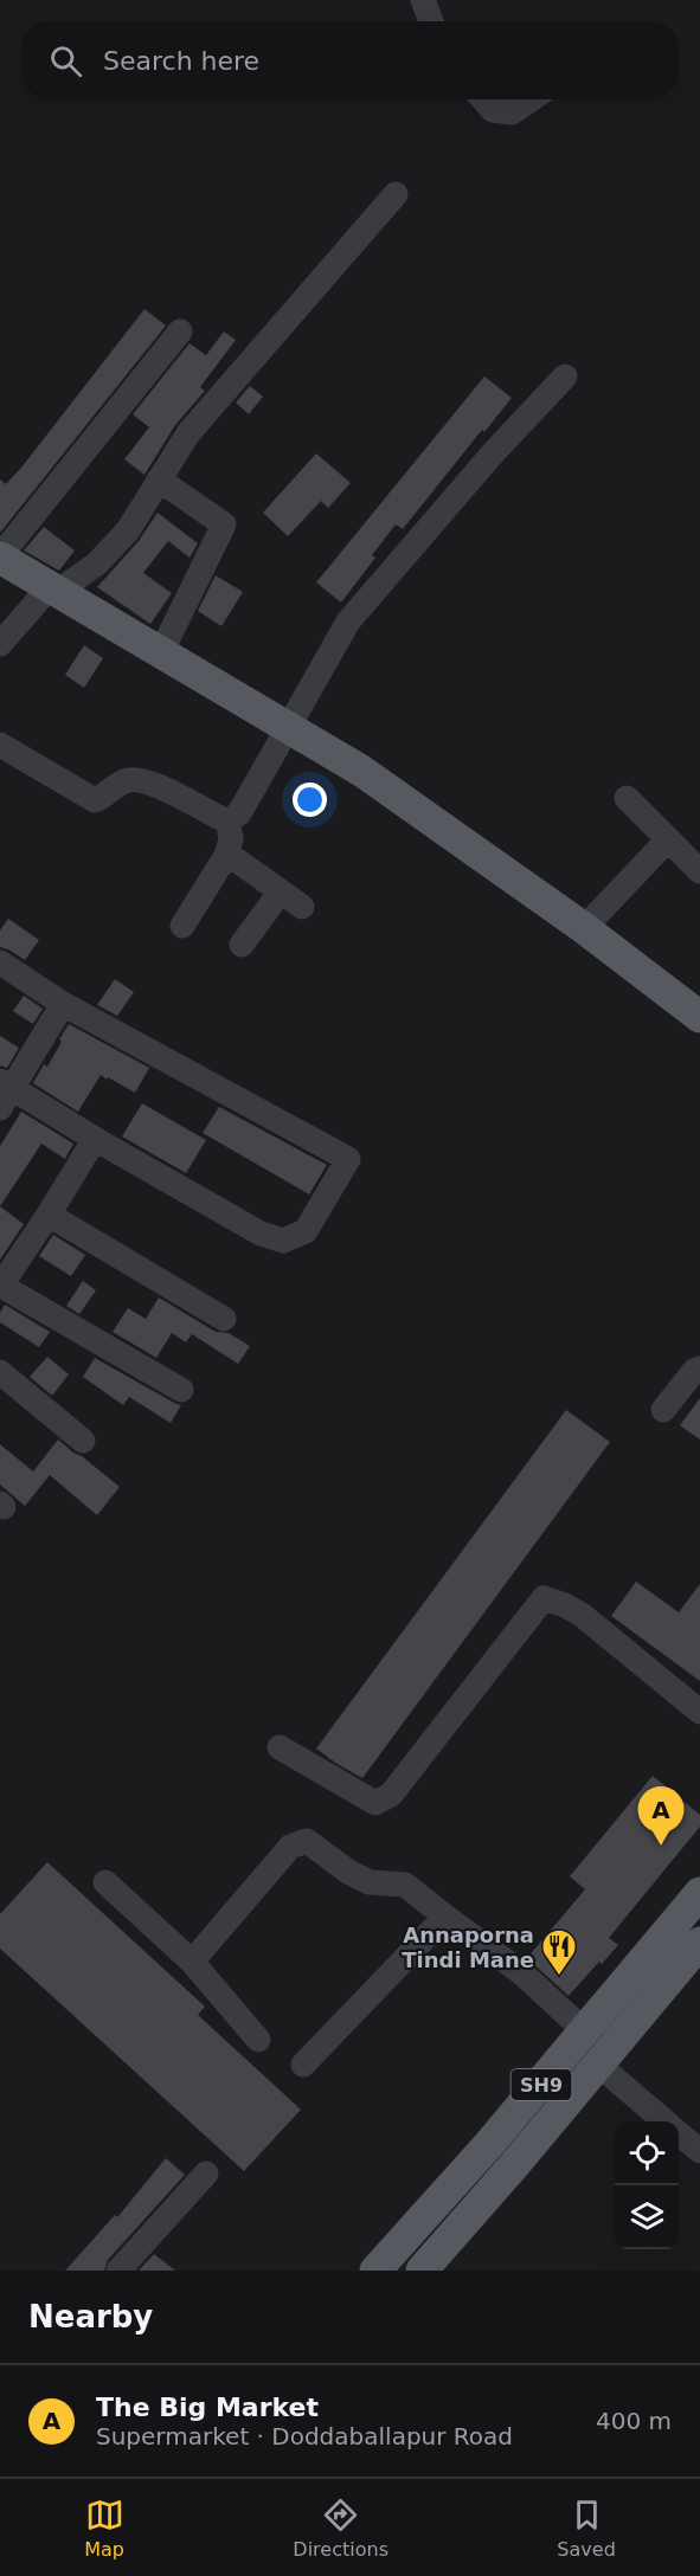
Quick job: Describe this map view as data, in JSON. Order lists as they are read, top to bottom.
{
  "streets": {
    "main road": ["SH9"]
  },
  "places": {
    "restaurant": ["Annaporna Tindi Mane"]
  },
  "page": {
    "search": "Search here",
    "pins": "A",
    "heading": "Nearby",
    "list": [
      {
        "mark": "A",
        "name": "The Big Market",
        "note": "Supermarket · Doddaballapur Road",
        "value": "400 m"
      }
    ],
    "nav": ["Map", "Directions", "Saved"]
  }
}
